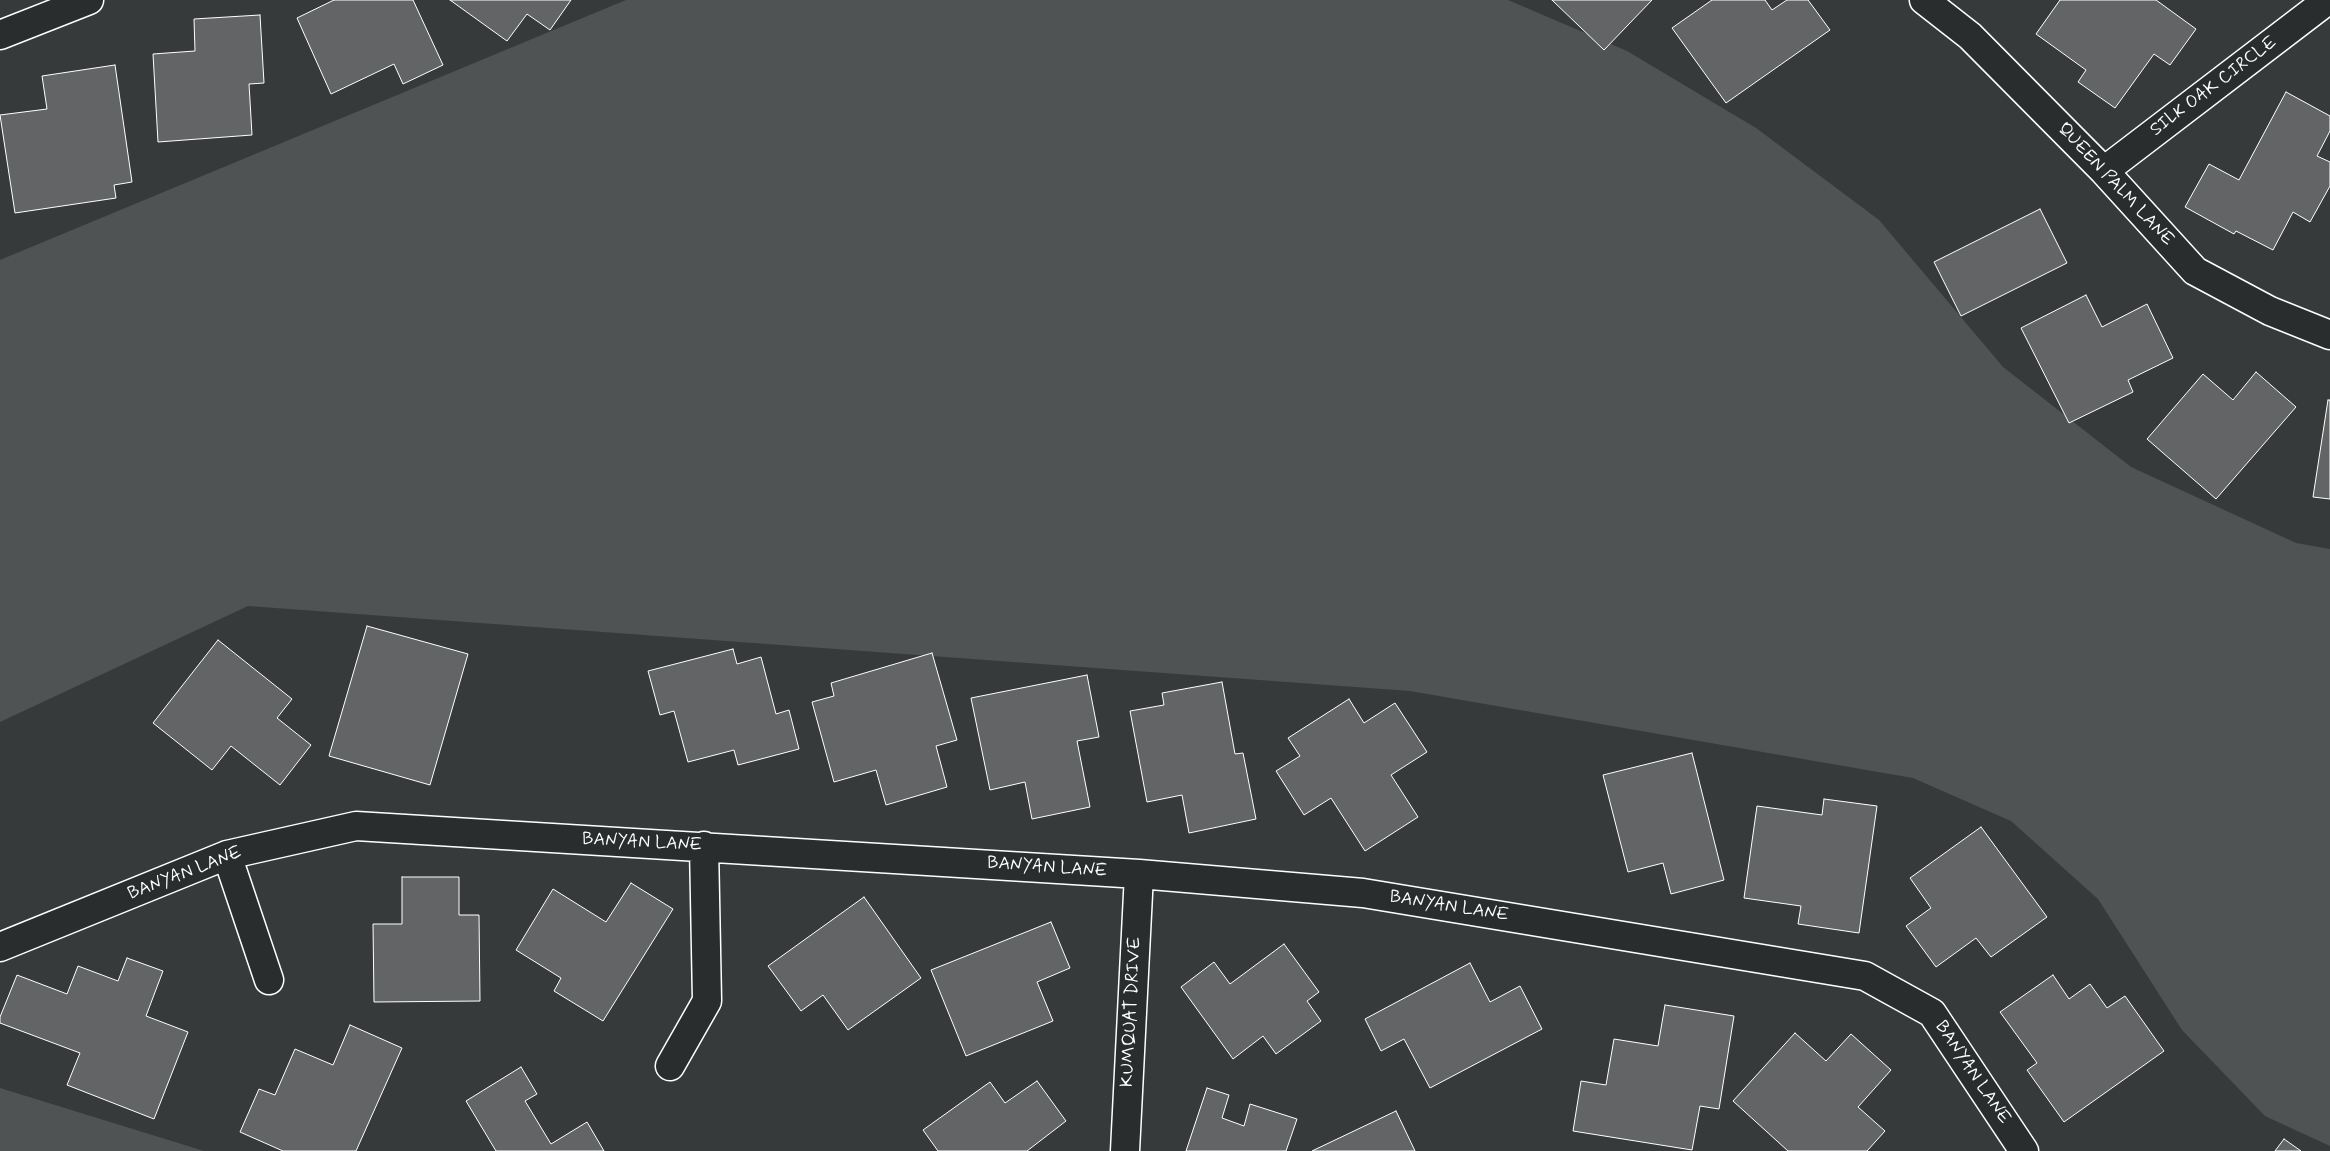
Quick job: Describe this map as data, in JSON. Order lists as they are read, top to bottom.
{
  "streets": {
    "street": [
      "SILK OAK CIRCLE",
      "QUEEN PALM LANE",
      "BANYAN LANE",
      "KUMQUAT DRIVE"
    ]
  },
  "crossings": [
    ["SILK OAK CIRCLE", "QUEEN PALM LANE"],
    ["BANYAN LANE", "KUMQUAT DRIVE"]
  ]
}
